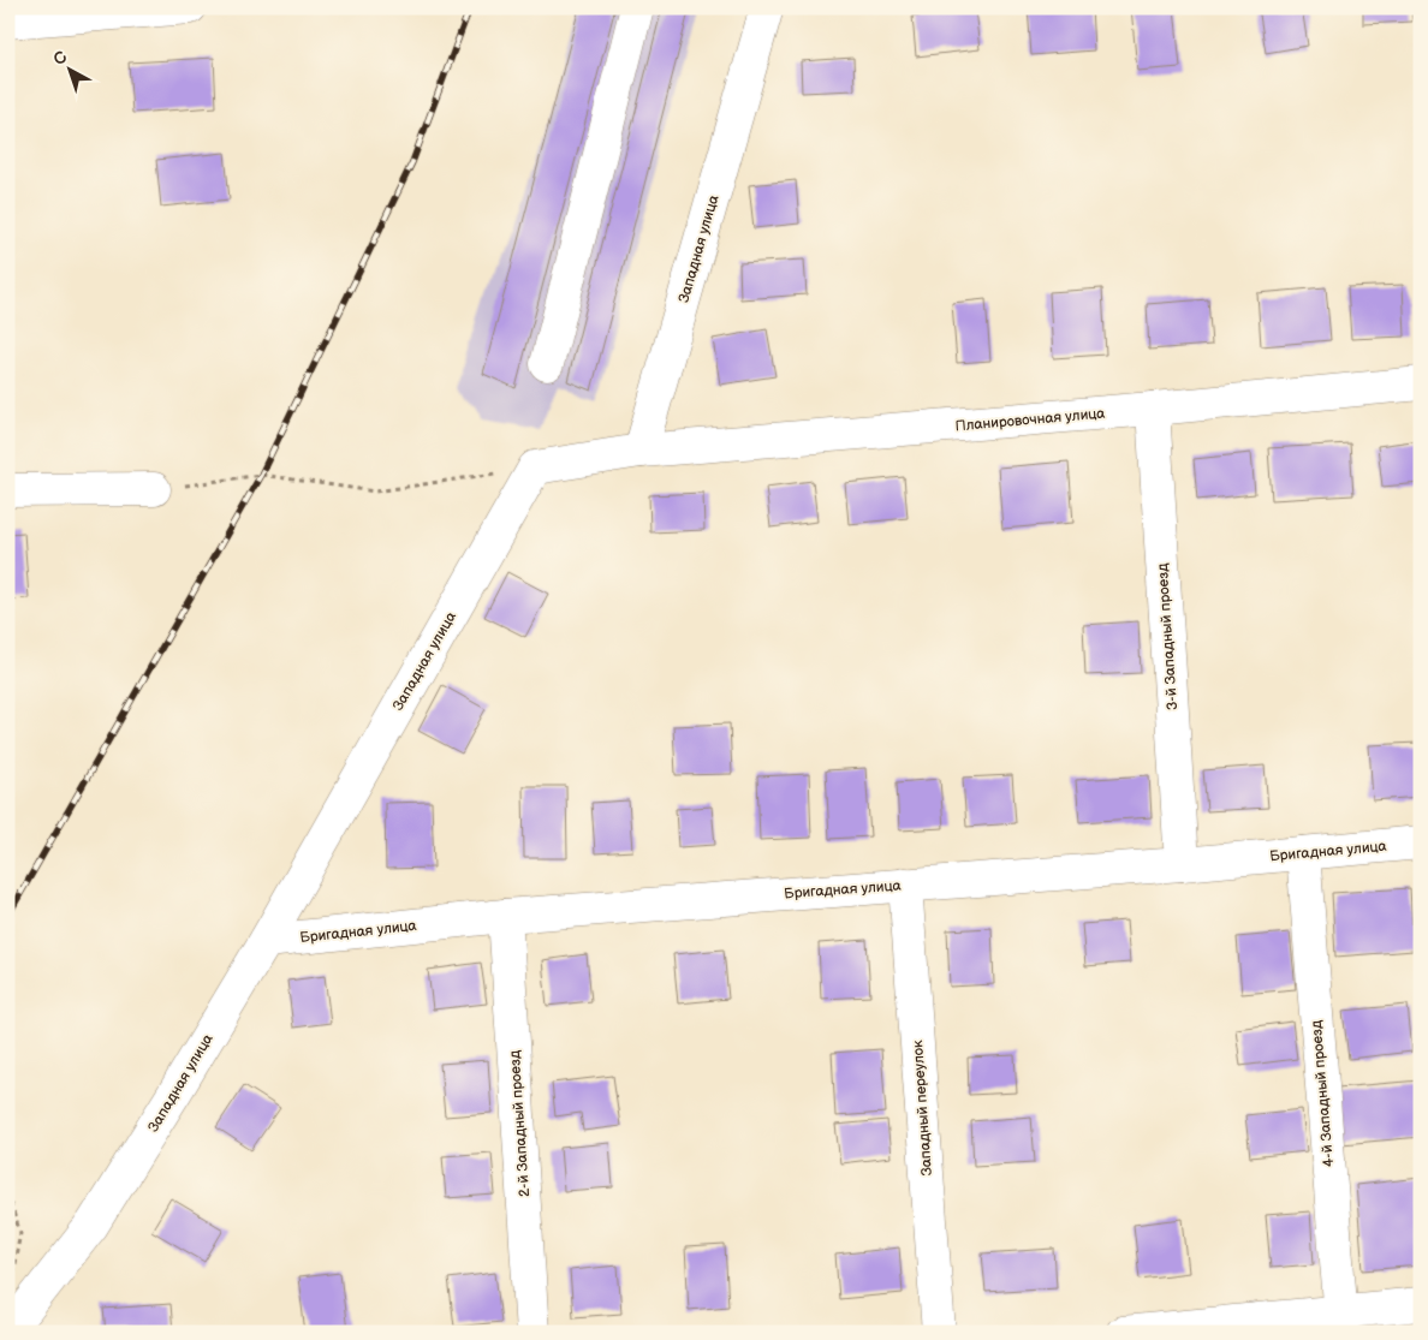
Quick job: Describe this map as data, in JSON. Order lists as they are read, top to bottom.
{
  "streets": {
    "street": [
      "Западная улица",
      "Планировочная улица",
      "3-й Западный проезд",
      "Бригадная улица",
      "4-й Западный проезд",
      "Западный переулок",
      "2-й Западный проезд"
    ]
  },
  "crossings": [
    ["Западная улица", "Планировочная улица"],
    ["Западная улица", "Бригадная улица"],
    ["Планировочная улица", "3-й Западный проезд"],
    ["3-й Западный проезд", "Бригадная улица"],
    ["Бригадная улица", "4-й Западный проезд"],
    ["Бригадная улица", "Западный переулок"],
    ["Бригадная улица", "2-й Западный проезд"]
  ],
  "north": "top left"
}
